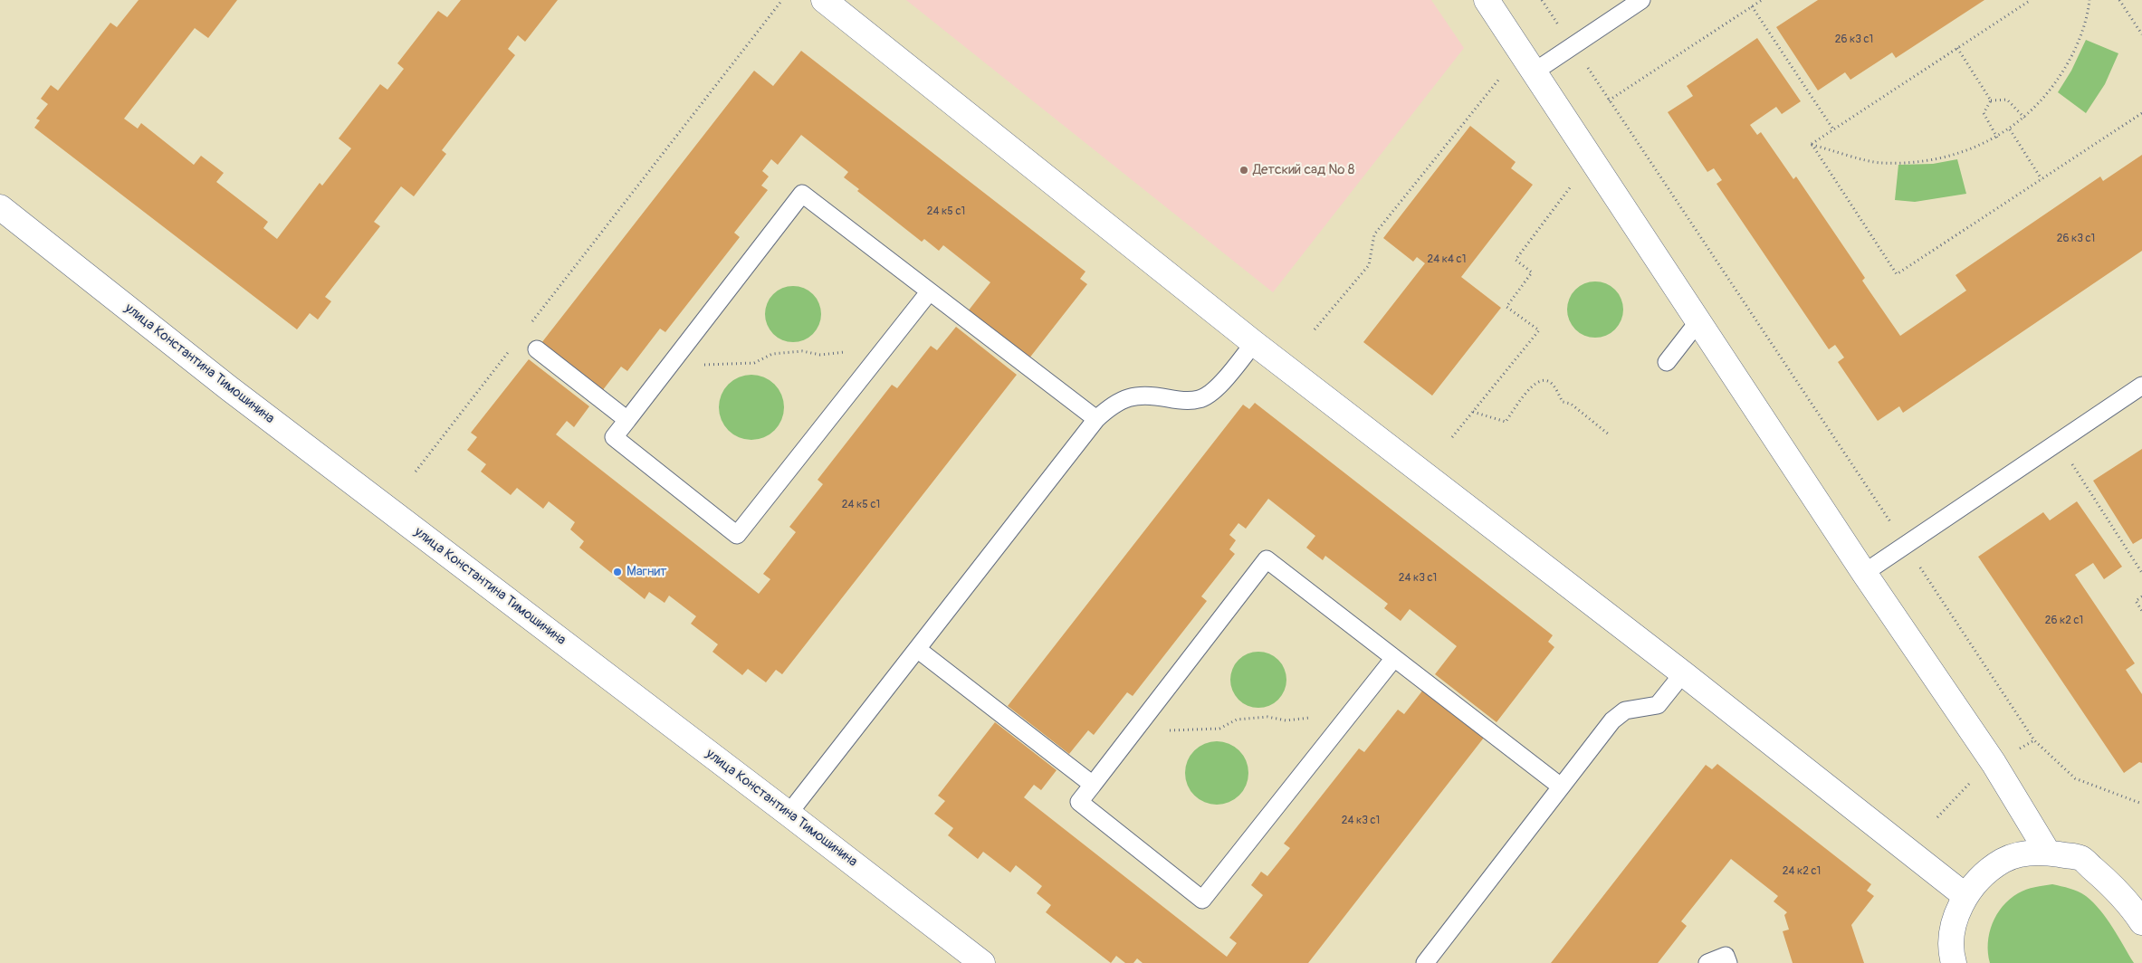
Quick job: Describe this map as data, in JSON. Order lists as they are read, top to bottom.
{
  "streets": {
    "street": ["улица Константина Тимошинина"]
  },
  "places": ["Детский сад № 8", "Магнит"],
  "house_numbers": [
    "26 к3 с1",
    "24 к5 с1",
    "26 к3 с1",
    "24 к4 с1",
    "24 к5 с1",
    "24 к3 с1",
    "26 к2 с1",
    "24 к3 с1",
    "24 к2 с1"
  ]
}
